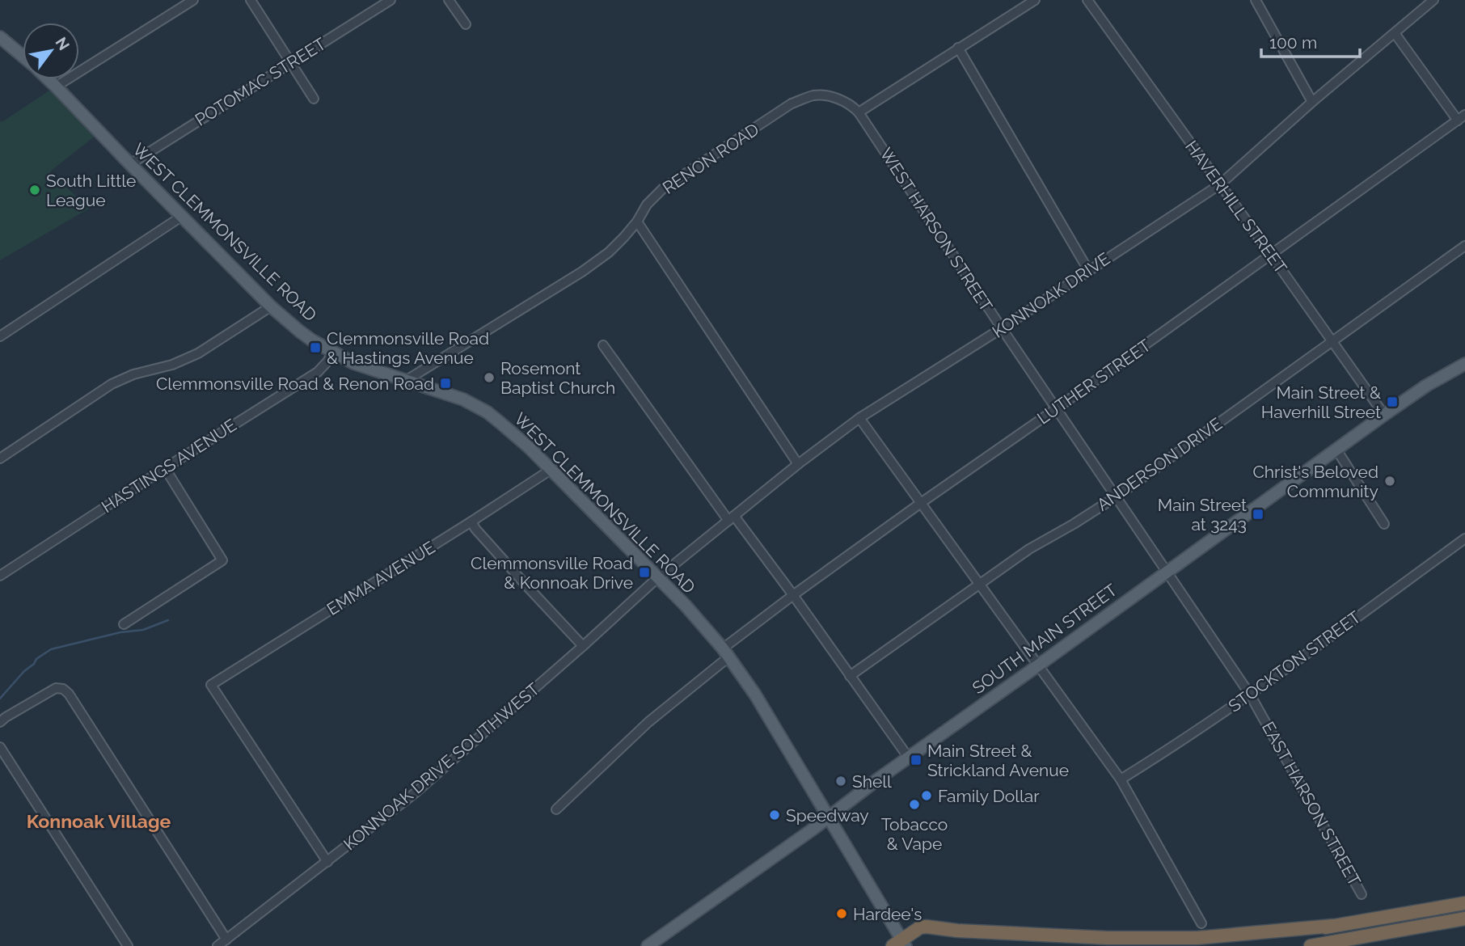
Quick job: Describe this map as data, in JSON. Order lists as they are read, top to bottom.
{
  "streets": {
    "main road": ["WEST CLEMMONSVILLE ROAD", "SOUTH MAIN STREET"],
    "street": [
      "POTOMAC STREET",
      "RENON ROAD",
      "HAVERHILL STREET",
      "WEST HARSON STREET",
      "KONNOAK DRIVE",
      "LUTHER STREET",
      "ANDERSON DRIVE",
      "HASTINGS AVENUE",
      "EMMA AVENUE",
      "STOCKTON STREET",
      "KONNOAK DRIVE SOUTHWEST",
      "EAST HARSON STREET"
    ]
  },
  "crossings": [
    ["POTOMAC STREET", "WEST CLEMMONSVILLE ROAD"],
    ["RENON ROAD", "WEST HARSON STREET"],
    ["RENON ROAD", "WEST CLEMMONSVILLE ROAD"],
    ["HAVERHILL STREET", "KONNOAK DRIVE"],
    ["HAVERHILL STREET", "LUTHER STREET"],
    ["HAVERHILL STREET", "ANDERSON DRIVE"],
    ["HAVERHILL STREET", "SOUTH MAIN STREET"],
    ["WEST HARSON STREET", "KONNOAK DRIVE"],
    ["WEST HARSON STREET", "LUTHER STREET"],
    ["WEST HARSON STREET", "ANDERSON DRIVE"],
    ["WEST HARSON STREET", "SOUTH MAIN STREET"],
    ["WEST HARSON STREET", "EAST HARSON STREET"],
    ["WEST CLEMMONSVILLE ROAD", "KONNOAK DRIVE"],
    ["WEST CLEMMONSVILLE ROAD", "LUTHER STREET"],
    ["WEST CLEMMONSVILLE ROAD", "HASTINGS AVENUE"],
    ["WEST CLEMMONSVILLE ROAD", "EMMA AVENUE"],
    ["WEST CLEMMONSVILLE ROAD", "SOUTH MAIN STREET"],
    ["WEST CLEMMONSVILLE ROAD", "KONNOAK DRIVE SOUTHWEST"],
    ["KONNOAK DRIVE", "KONNOAK DRIVE SOUTHWEST"],
    ["EMMA AVENUE", "KONNOAK DRIVE SOUTHWEST"],
    ["SOUTH MAIN STREET", "EAST HARSON STREET"],
    ["STOCKTON STREET", "EAST HARSON STREET"]
  ],
  "districts": ["Konnoak Village"],
  "places": {
    "other": [
      "South Little League",
      "Rosemont Baptist Church",
      "Christ's Beloved Community",
      "Shell",
      "Family Dollar",
      "Tobacco & Vape",
      "Speedway",
      "Hardee's"
    ],
    "transit": [
      "Clemmonsville Road & Hastings Avenue",
      "Clemmonsville Road & Renon Road",
      "Main Street & Haverhill Street",
      "Main Street at 3243",
      "Clemmonsville Road & Konnoak Drive",
      "Main Street & Strickland Avenue"
    ]
  },
  "scale_bar": "100 m",
  "north": "top right"
}
